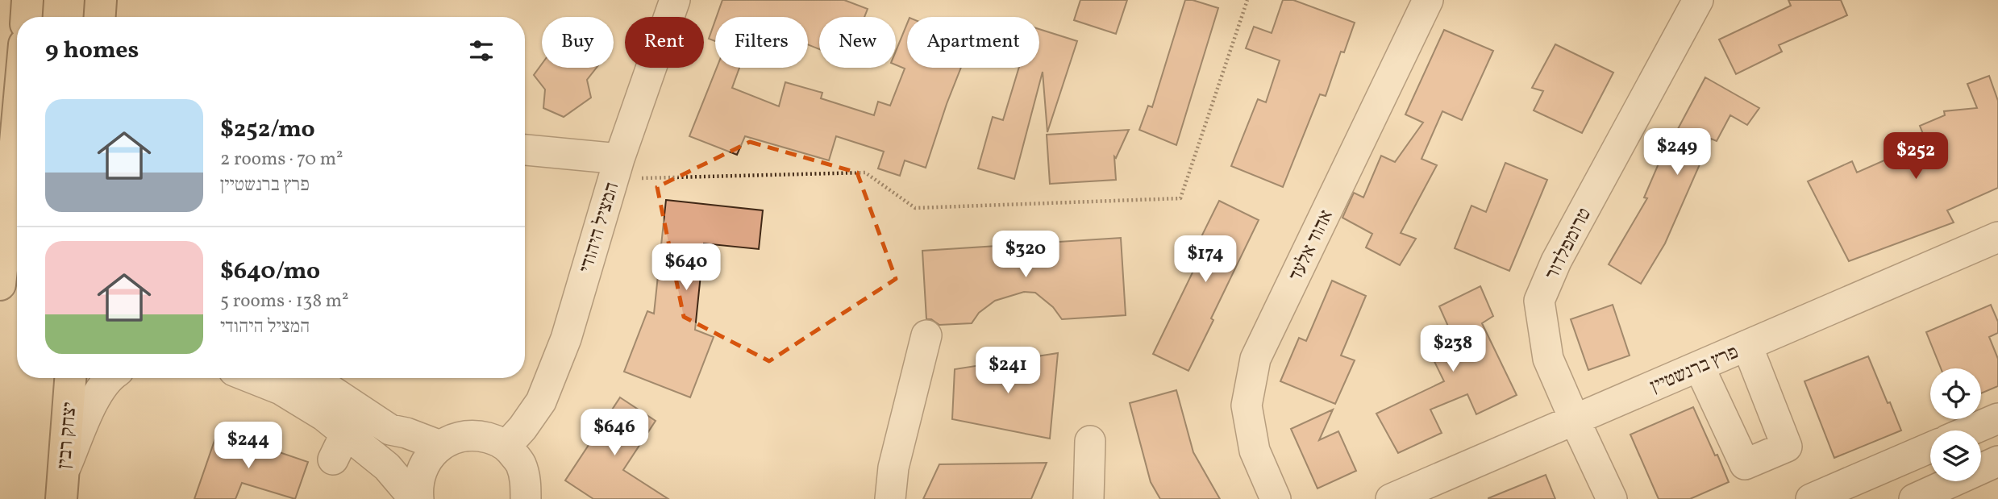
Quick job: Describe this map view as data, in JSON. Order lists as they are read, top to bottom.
{
  "streets": {
    "main road": ["יצחק רבין"],
    "street": [
      "המציל היהודי",
      "טרומפלדור",
      "אהוד אלעד",
      "פרץ ברנשטיין"
    ]
  },
  "crossings": [
    ["טרומפלדור", "פרץ ברנשטיין"]
  ],
  "page": {
    "chip": [
      "Buy",
      "Rent",
      "Filters",
      "New",
      "Apartment"
    ],
    "heading": "9 homes",
    "list": [
      {
        "name": "$252/mo",
        "note": "2 rooms · 70 m² · פרץ ברנשטיין"
      },
      {
        "name": "$640/mo",
        "note": "5 rooms · 138 m² · המציל היהודי"
      }
    ],
    "price": [
      "$249",
      "$252",
      "$320",
      "$174",
      "$640",
      "$238",
      "$241",
      "$646",
      "$244"
    ]
  }
}
